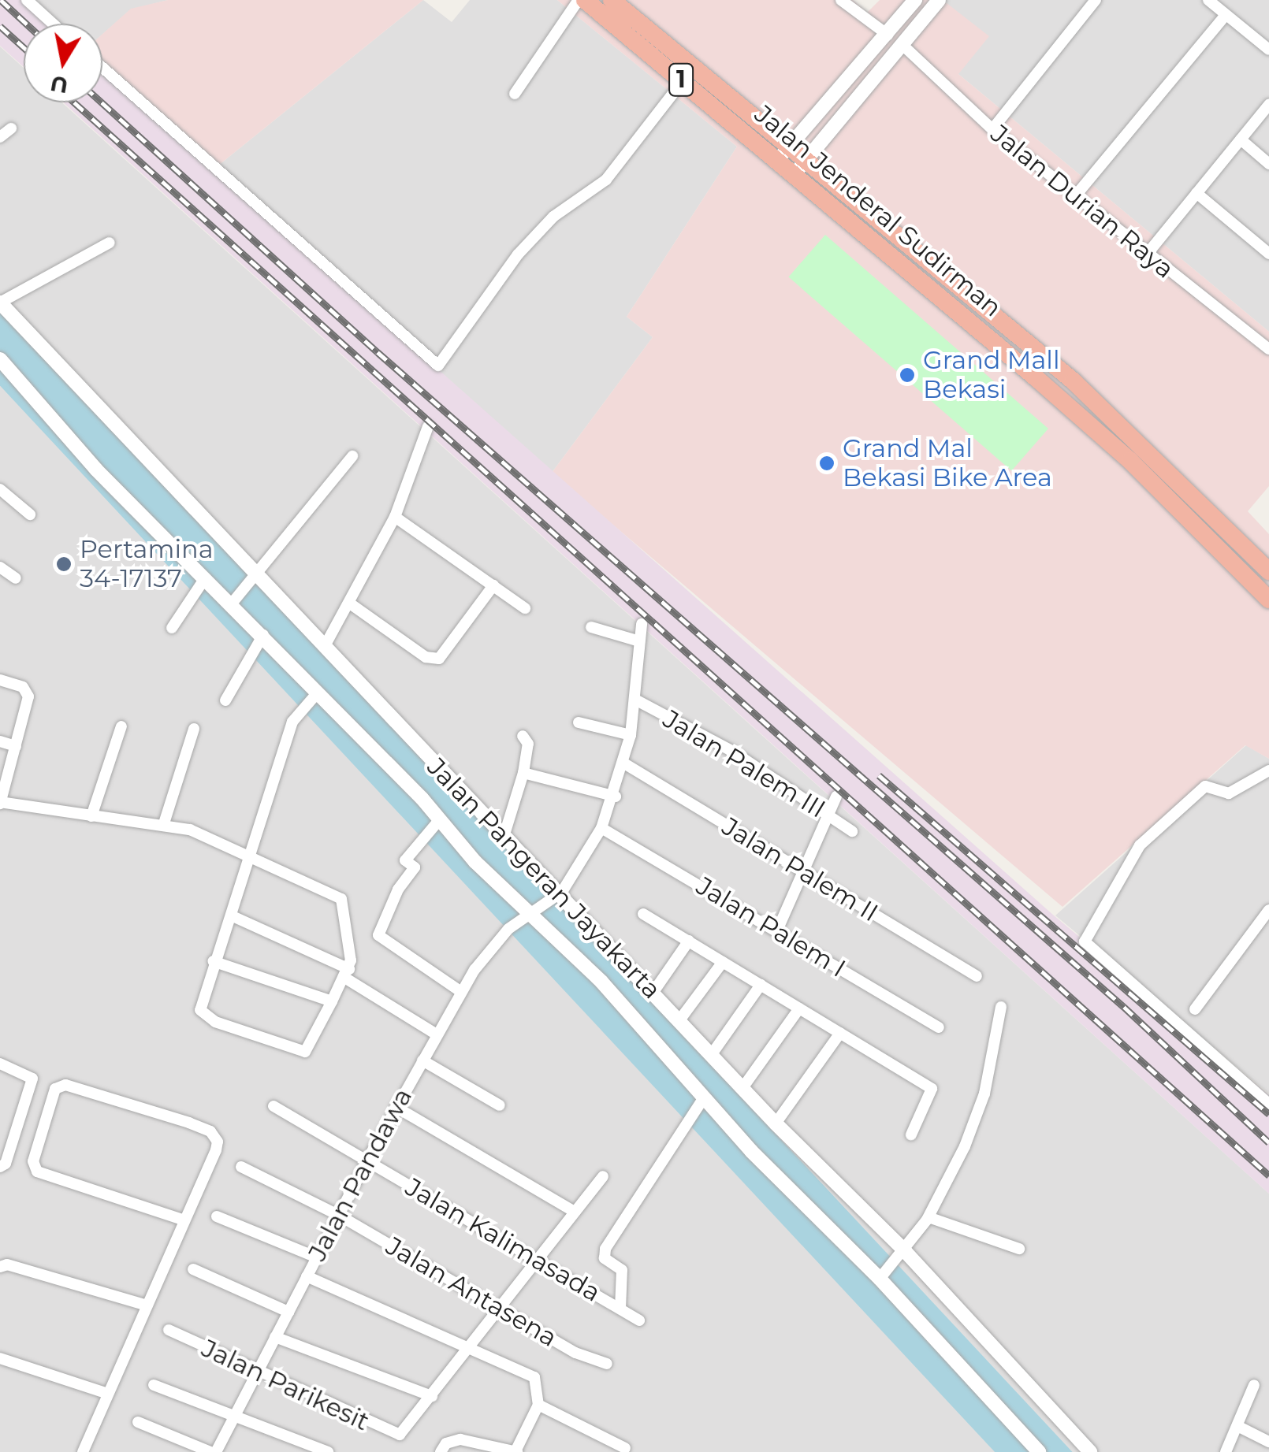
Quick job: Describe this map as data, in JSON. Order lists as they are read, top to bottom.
{
  "streets": {
    "highway": ["1", "Jalan Jenderal Sudirman"],
    "street": [
      "Jalan Durian Raya",
      "Jalan Palem III",
      "Jalan Palem II",
      "Jalan Pangeran Jayakarta",
      "Jalan Palem I",
      "Jalan Pandawa",
      "Jalan Kalimasada",
      "Jalan Antasena",
      "Jalan Parikesit"
    ]
  },
  "crossings": [
    ["Jalan Pangeran Jayakarta", "Jalan Pandawa"],
    ["Jalan Pandawa", "Jalan Kalimasada"],
    ["Jalan Pandawa", "Jalan Antasena"],
    ["Jalan Pandawa", "Jalan Parikesit"]
  ],
  "places": ["Grand Mall Bekasi", "Grand Mal Bekasi Bike Area", "Pertamina 34-17137"],
  "north": "bottom"
}
